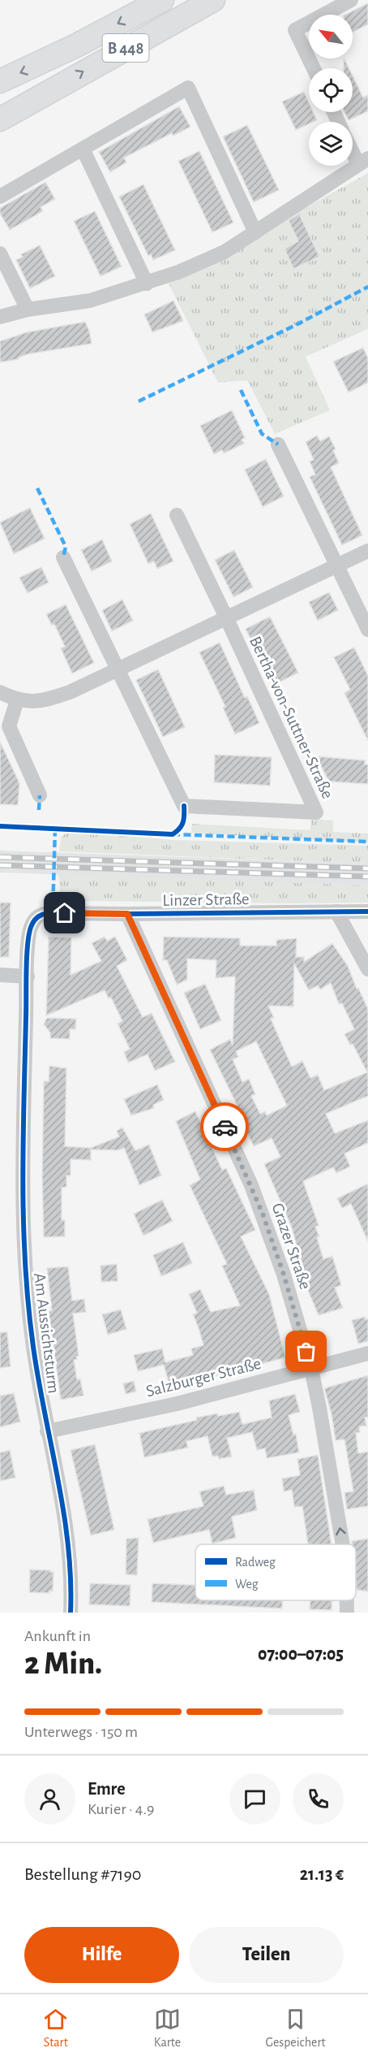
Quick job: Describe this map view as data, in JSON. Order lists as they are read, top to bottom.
{
  "streets": {
    "main road": ["B 448"],
    "street": [
      "Bertha-von-Suttner-Straße",
      "Linzer Straße",
      "Grazer Straße",
      "Am Aussichtsturm",
      "Salzburger Straße"
    ]
  },
  "crossings": [
    ["Linzer Straße", "Grazer Straße"],
    ["Linzer Straße", "Am Aussichtsturm"],
    ["Grazer Straße", "Salzburger Straße"],
    ["Am Aussichtsturm", "Salzburger Straße"]
  ],
  "legend": ["Radweg", "Weg"],
  "north": "top left",
  "page": {
    "heading": ["2 Min.", "Ankunft in", "07:00–07:05"],
    "panel": [
      "Emre",
      "Kurier · 4.9",
      "Bestellung #7190",
      "21.13 €"
    ],
    "bar": "Unterwegs · 150 m",
    "buttons": ["Hilfe", "Teilen"],
    "tabs": ["Start", "Karte", "Gespeichert"]
  }
}
